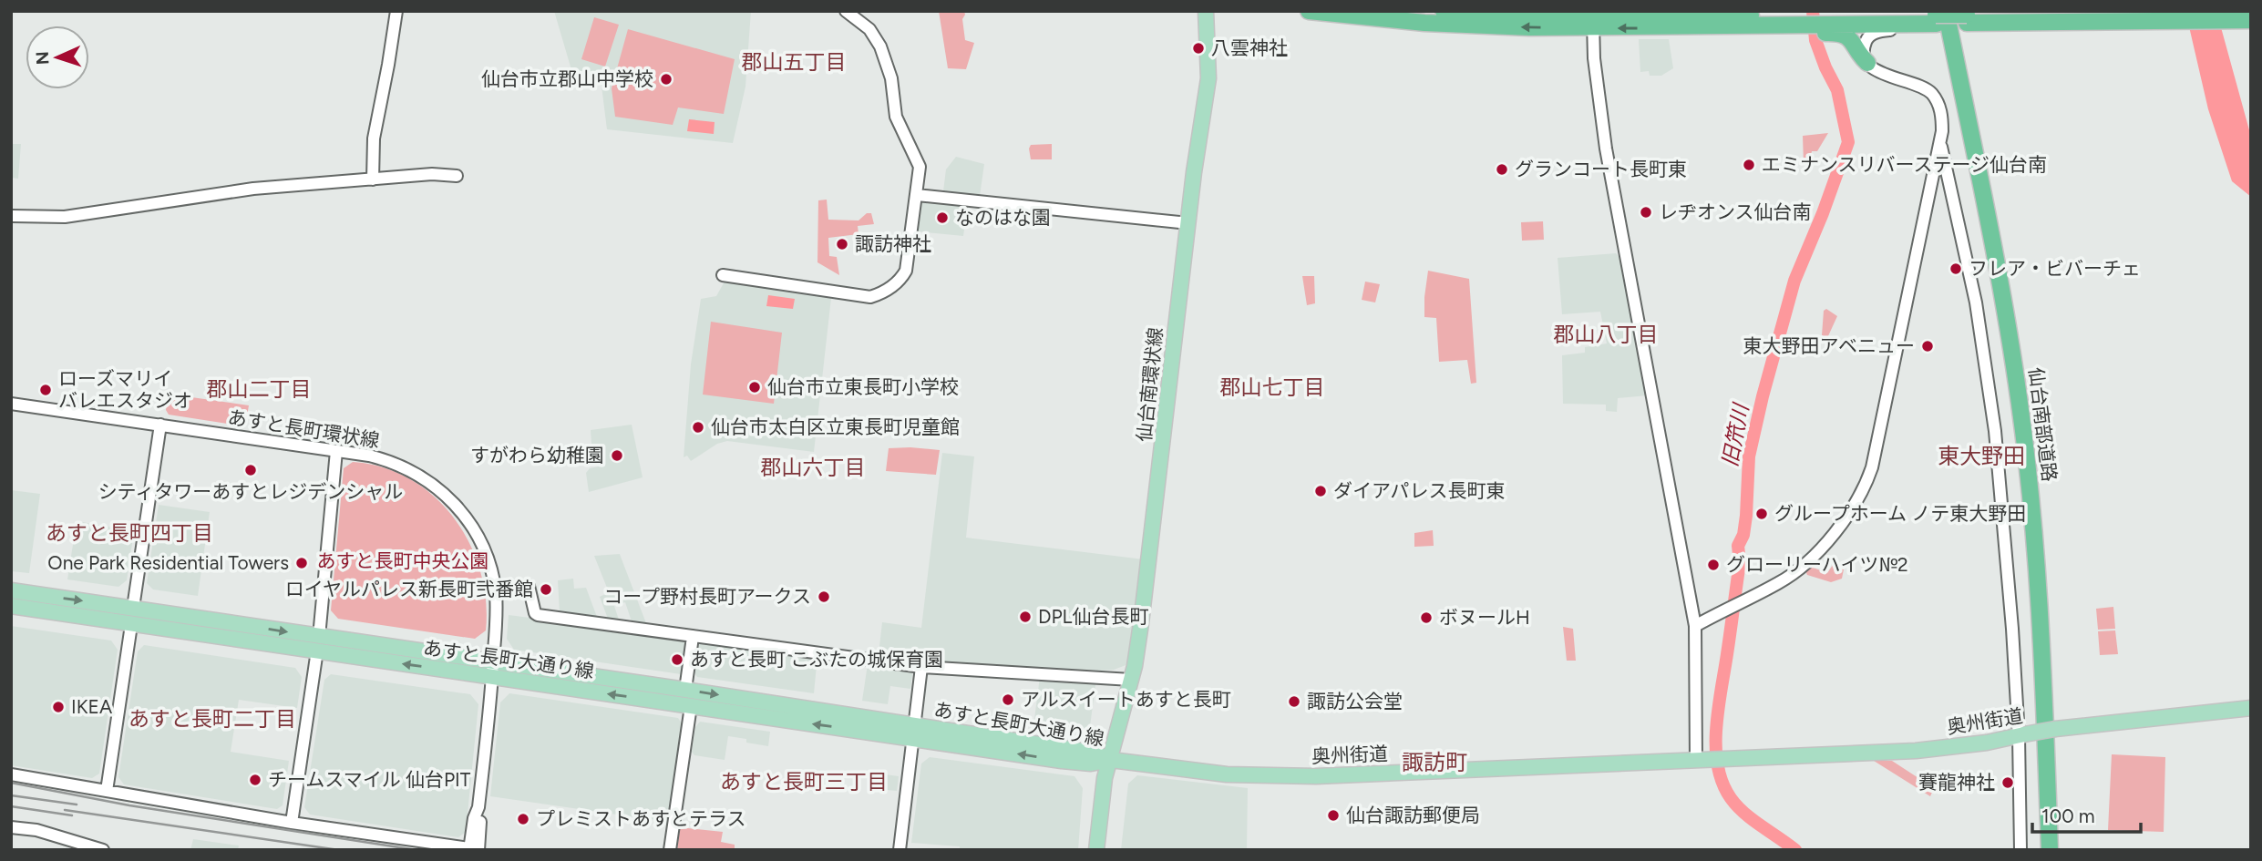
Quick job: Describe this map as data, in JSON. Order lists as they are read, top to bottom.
{
  "streets": {
    "highway": ["仙台南部道路"],
    "main road": ["仙台南環状線", "あすと長町大通り線", "奥州街道"],
    "street": ["あすと長町環状線"]
  },
  "crossings": [
    ["仙台南環状線", "あすと長町大通り線"],
    ["仙台南環状線", "奥州街道"],
    ["あすと長町環状線", "あすと長町大通り線"],
    ["あすと長町大通り線", "奥州街道"]
  ],
  "districts": [
    "郡山五丁目",
    "郡山八丁目",
    "郡山七丁目",
    "郡山二丁目",
    "東大野田",
    "郡山六丁目",
    "あすと長町四丁目",
    "あすと長町二丁目",
    "諏訪町",
    "あすと長町三丁目"
  ],
  "water": ["旧笊川"],
  "parks": ["あすと長町中央公園"],
  "places": [
    "八雲神社",
    "仙台市立郡山中学校",
    "エミナンスリバーステージ仙台南",
    "グランコート長町東",
    "レヂオンス仙台南",
    "なのはな園",
    "諏訪神社",
    "フレア・ビバーチェ",
    "東大野田アベニュー",
    "仙台市立東長町小学校",
    "ローズマリイ バレエスタジオ",
    "仙台市太白区立東長町児童館",
    "すがわら幼稚園",
    "シティタワーあすとレジデンシャル",
    "ダイアパレス長町東",
    "グループホーム ノテ東大野田",
    "One Park Residential Towers",
    "グローリーハイツ№2",
    "ロイヤルパレス新長町弐番館",
    "コープ野村長町アークス",
    "DPL仙台長町",
    "ボヌールH",
    "あすと長町 こぶたの城保育園",
    "アルスイートあすと長町",
    "諏訪公会堂",
    "IKEA",
    "チームスマイル 仙台PIT",
    "賽龍神社",
    "仙台諏訪郵便局",
    "プレミストあすとテラス"
  ],
  "scale_bar": "100 m",
  "north": "left"
}
